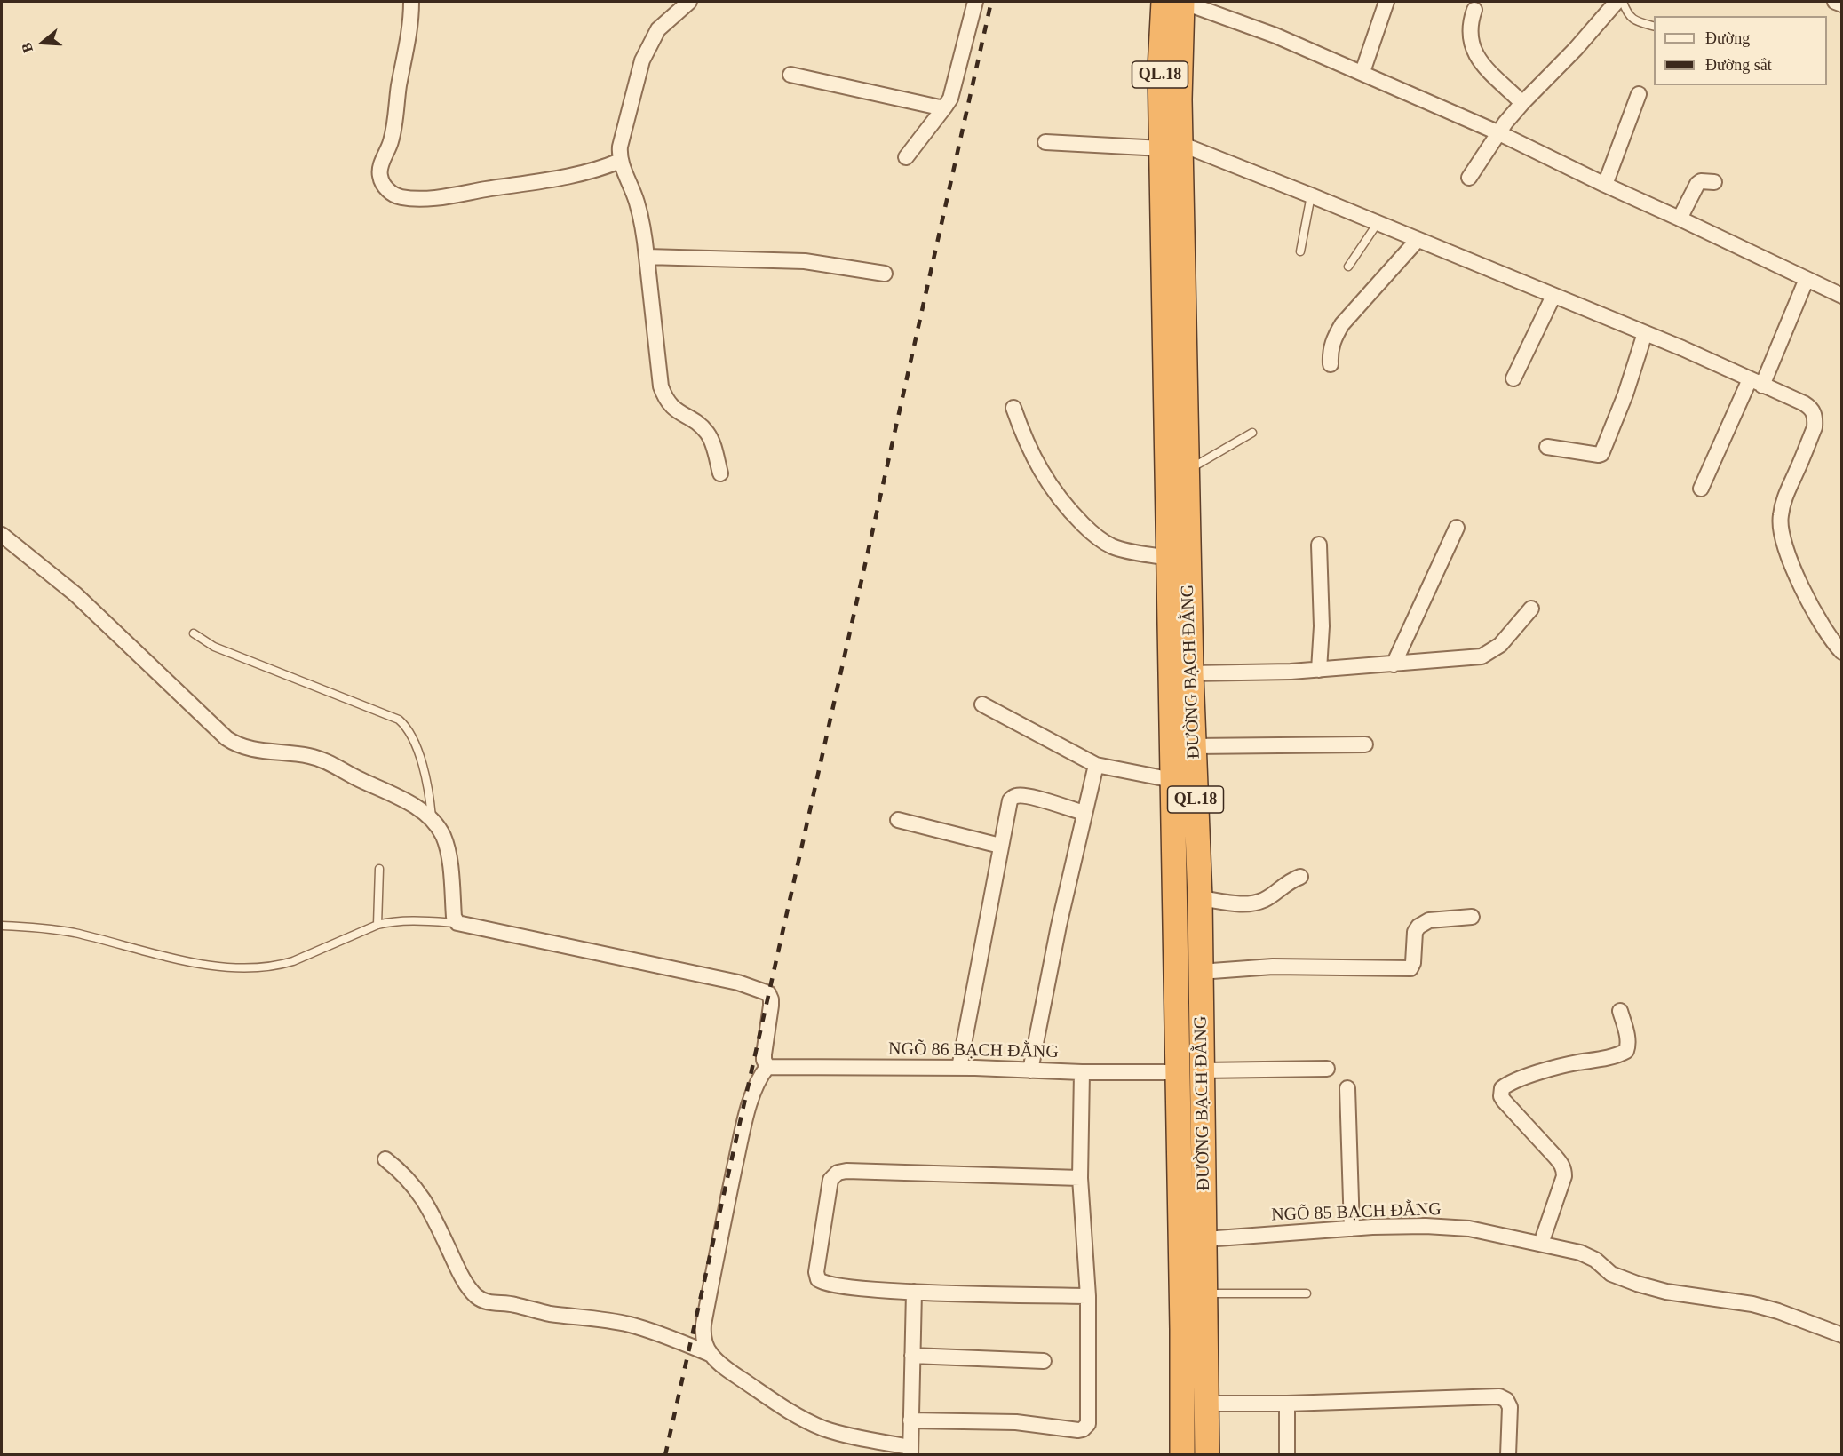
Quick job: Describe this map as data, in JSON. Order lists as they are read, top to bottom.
{
  "streets": {
    "highway": ["QL.18", "ĐƯỜNG BẠCH ĐẰNG"],
    "street": ["NGÕ 86 BẠCH ĐẰNG", "NGÕ 85 BẠCH ĐẰNG"]
  },
  "crossings": [
    ["QL.18", "ĐƯỜNG BẠCH ĐẰNG"],
    ["ĐƯỜNG BẠCH ĐẰNG", "NGÕ 86 BẠCH ĐẰNG"],
    ["ĐƯỜNG BẠCH ĐẰNG", "NGÕ 85 BẠCH ĐẰNG"]
  ],
  "legend": ["Đường", "Đường sắt"],
  "north": "left"
}
